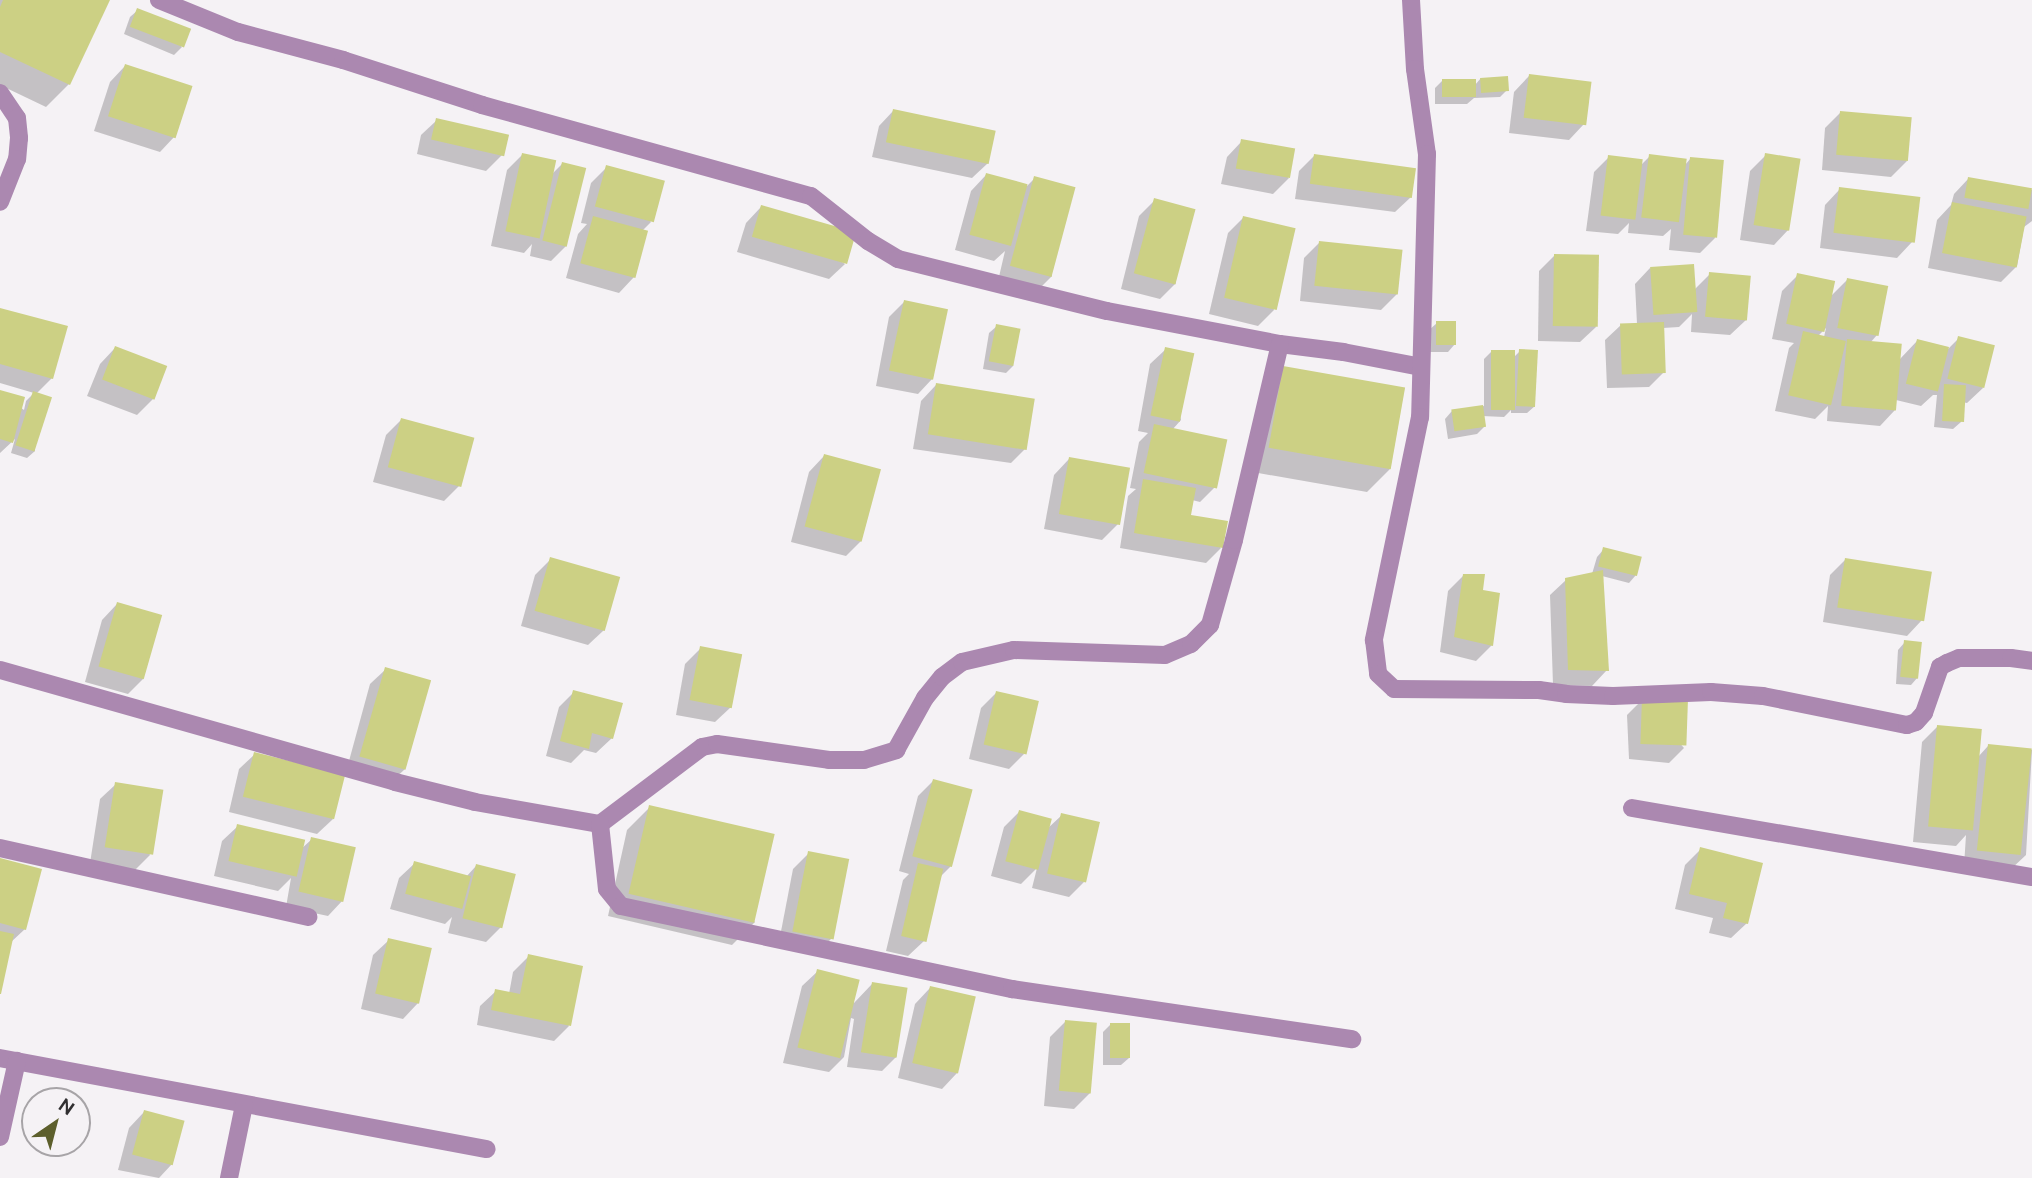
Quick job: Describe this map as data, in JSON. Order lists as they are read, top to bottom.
{
  "north": "top right"
}
